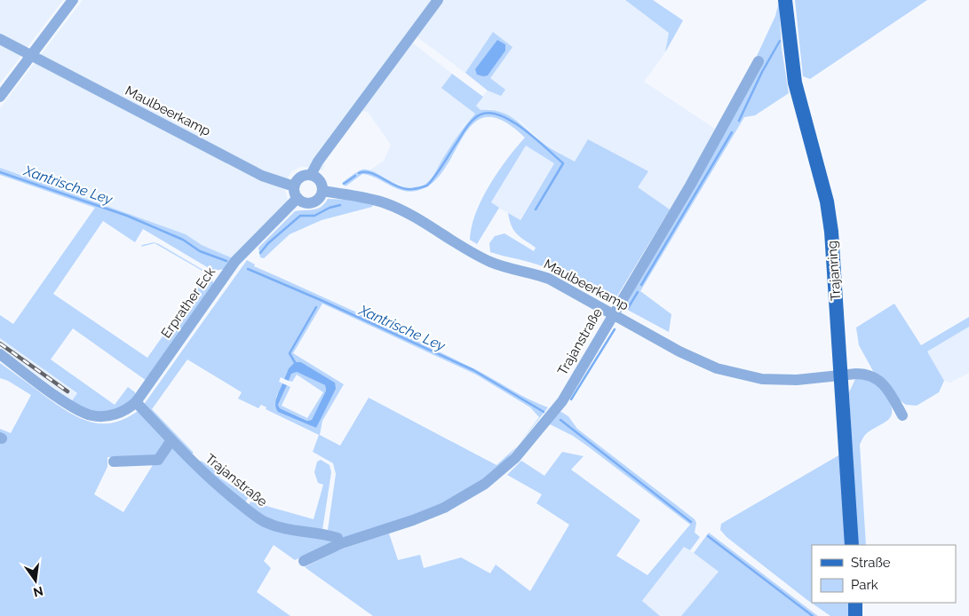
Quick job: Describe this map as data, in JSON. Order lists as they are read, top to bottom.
{
  "streets": {
    "main road": ["Trajanring"],
    "street": ["Maulbeerkamp", "Erprather Eck", "Trajanstraße"]
  },
  "crossings": [
    ["Maulbeerkamp", "Trajanring"],
    ["Maulbeerkamp", "Erprather Eck"],
    ["Maulbeerkamp", "Trajanstraße"],
    ["Erprather Eck", "Trajanstraße"]
  ],
  "water": ["Xantrische Ley"],
  "legend": ["Straße", "Park"],
  "north": "bottom"
}
